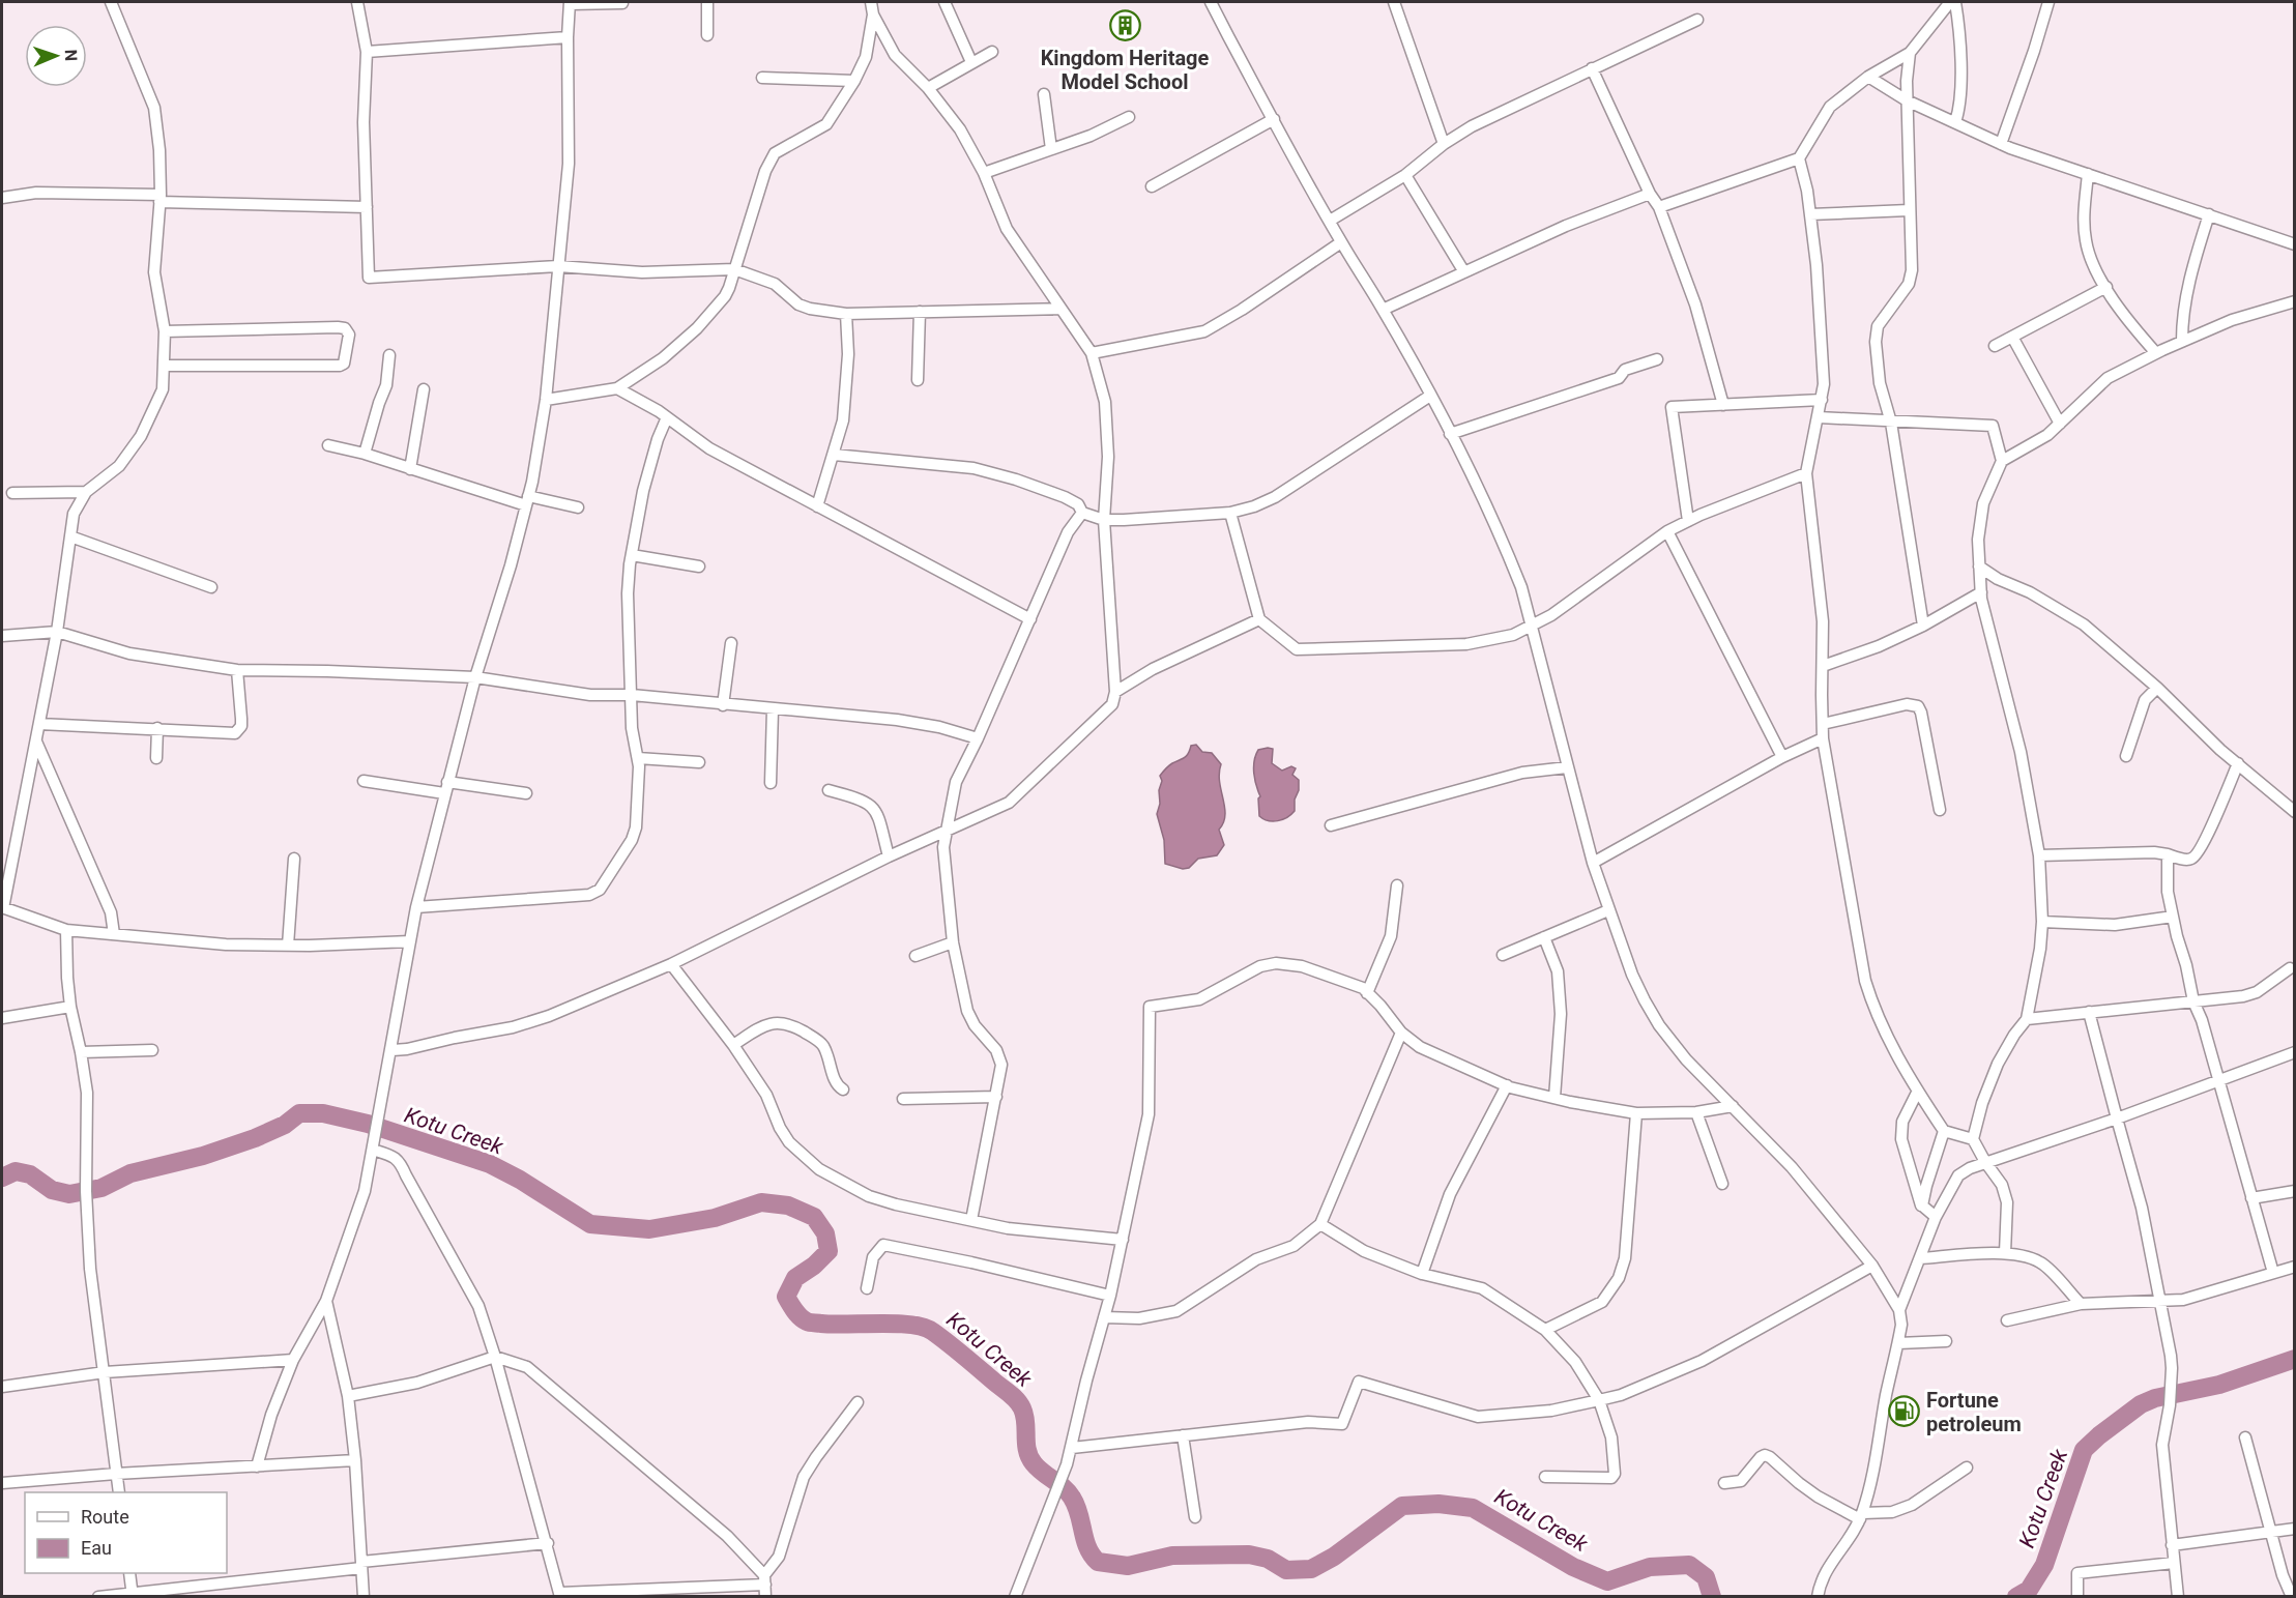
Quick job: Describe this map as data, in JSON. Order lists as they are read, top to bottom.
{
  "water": ["Kotu Creek"],
  "places": {
    "building": ["Kingdom Heritage Model School"],
    "fuel station": ["Fortune petroleum"]
  },
  "legend": ["Route", "Eau"],
  "north": "right"
}
